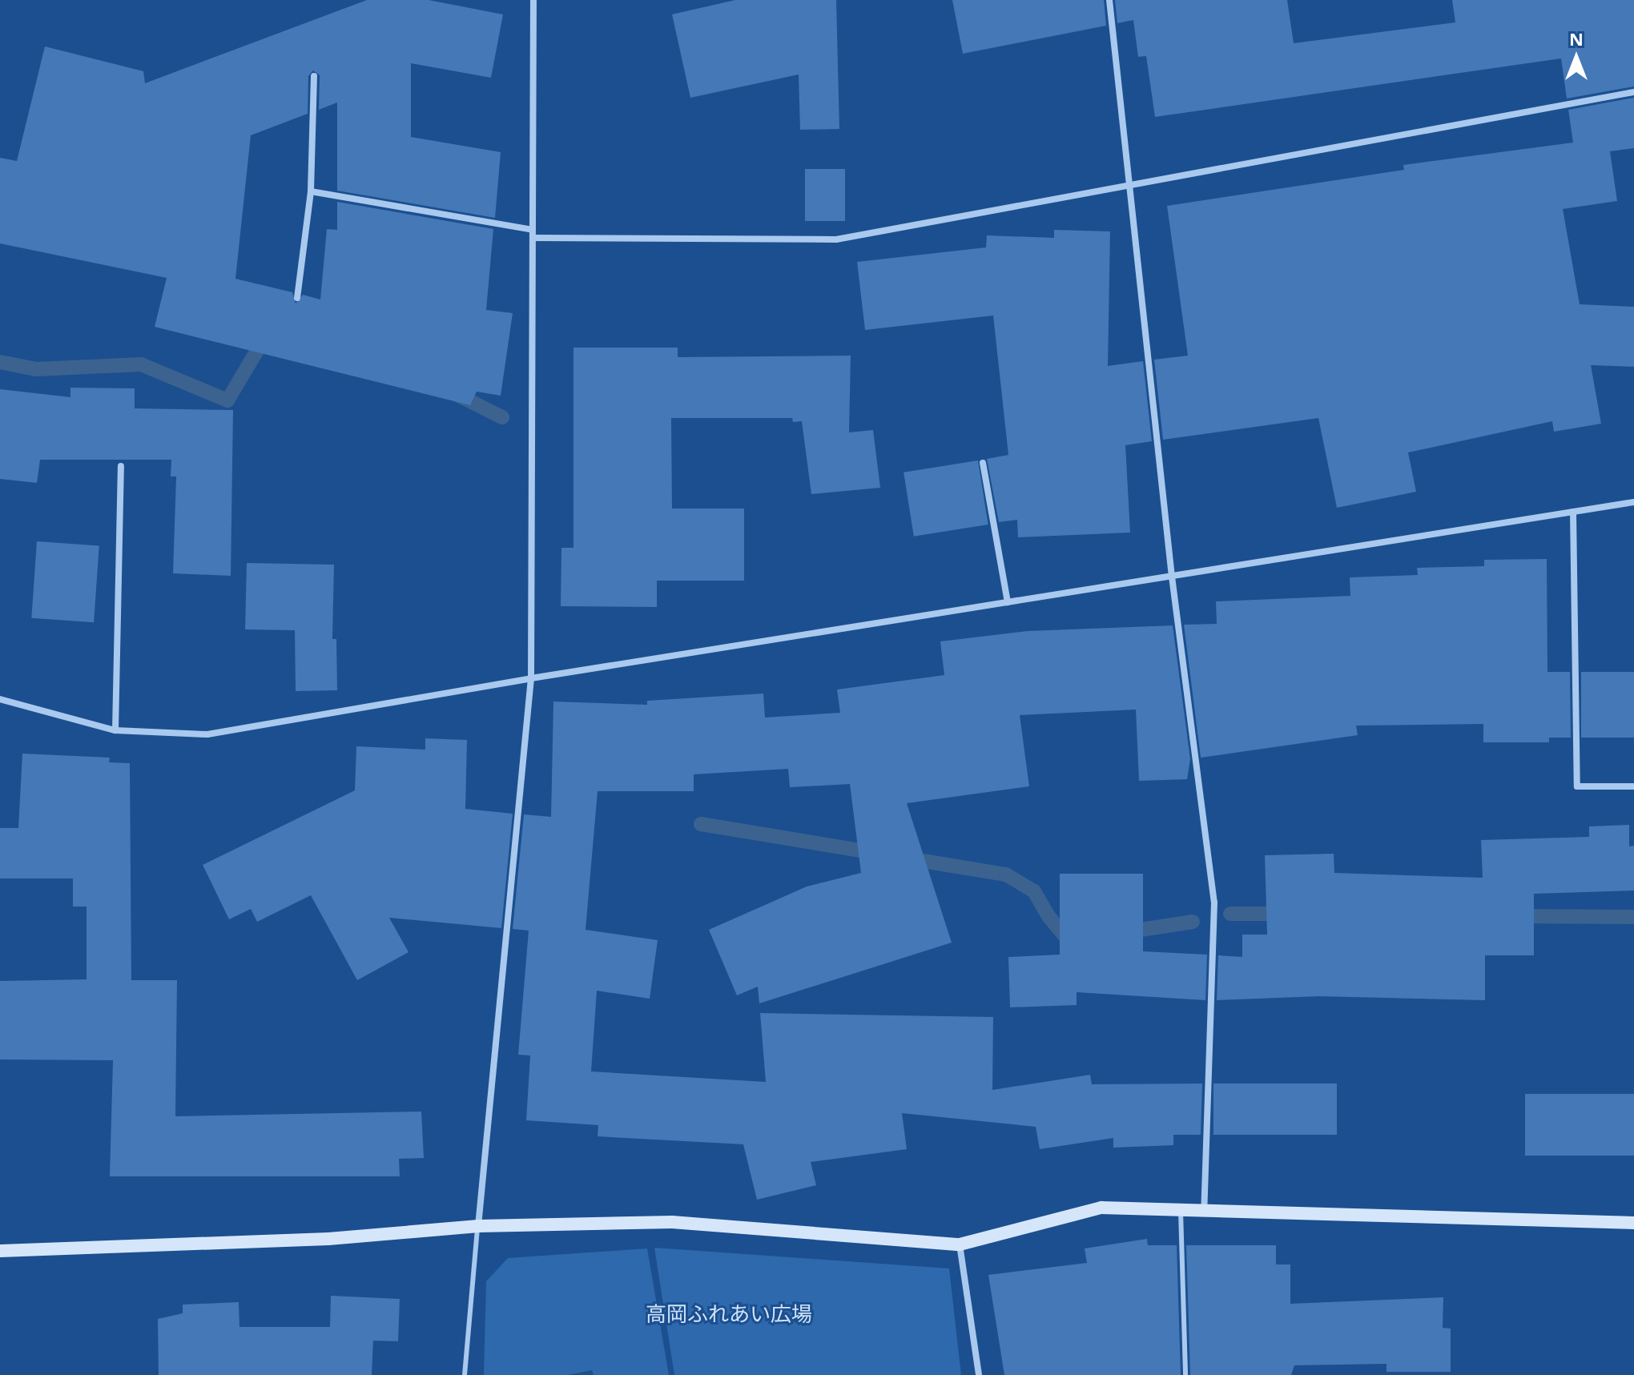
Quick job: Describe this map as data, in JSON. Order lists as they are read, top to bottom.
{
  "parks": ["高岡ふれあい広場"],
  "north": "top"
}
